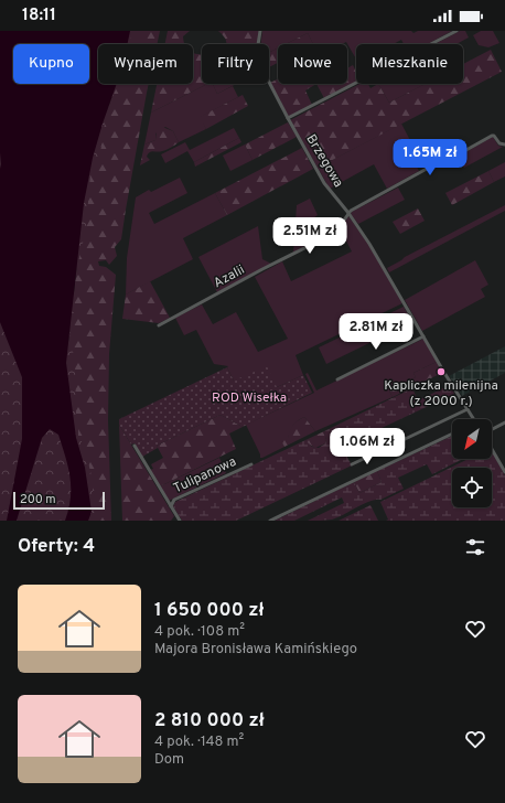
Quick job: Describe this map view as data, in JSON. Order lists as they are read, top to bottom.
{
  "streets": {
    "street": ["Brzegowa", "Azalii", "Tulipanowa"]
  },
  "crossings": [
    ["Brzegowa", "Azalii"]
  ],
  "parks": ["ROD Wisełka"],
  "places": ["Kapliczka milenijna (z 2000 r.)"],
  "scale_bar": "200 m",
  "north": "bottom left",
  "page": {
    "status": "18:11",
    "chip": [
      "Kupno",
      "Wynajem",
      "Filtry",
      "Nowe",
      "Mieszkanie"
    ],
    "price": [
      "1.65M zł",
      "2.51M zł",
      "2.81M zł",
      "1.06M zł"
    ],
    "scale": "200 m",
    "heading": "Oferty: 4",
    "list": [
      {
        "name": "1 650 000 zł",
        "note": "4 pok. · 108 m² · Majora Bronisława Kamińskiego"
      },
      {
        "name": "2 810 000 zł",
        "note": "4 pok. · 148 m² · Dom"
      }
    ]
  }
}
